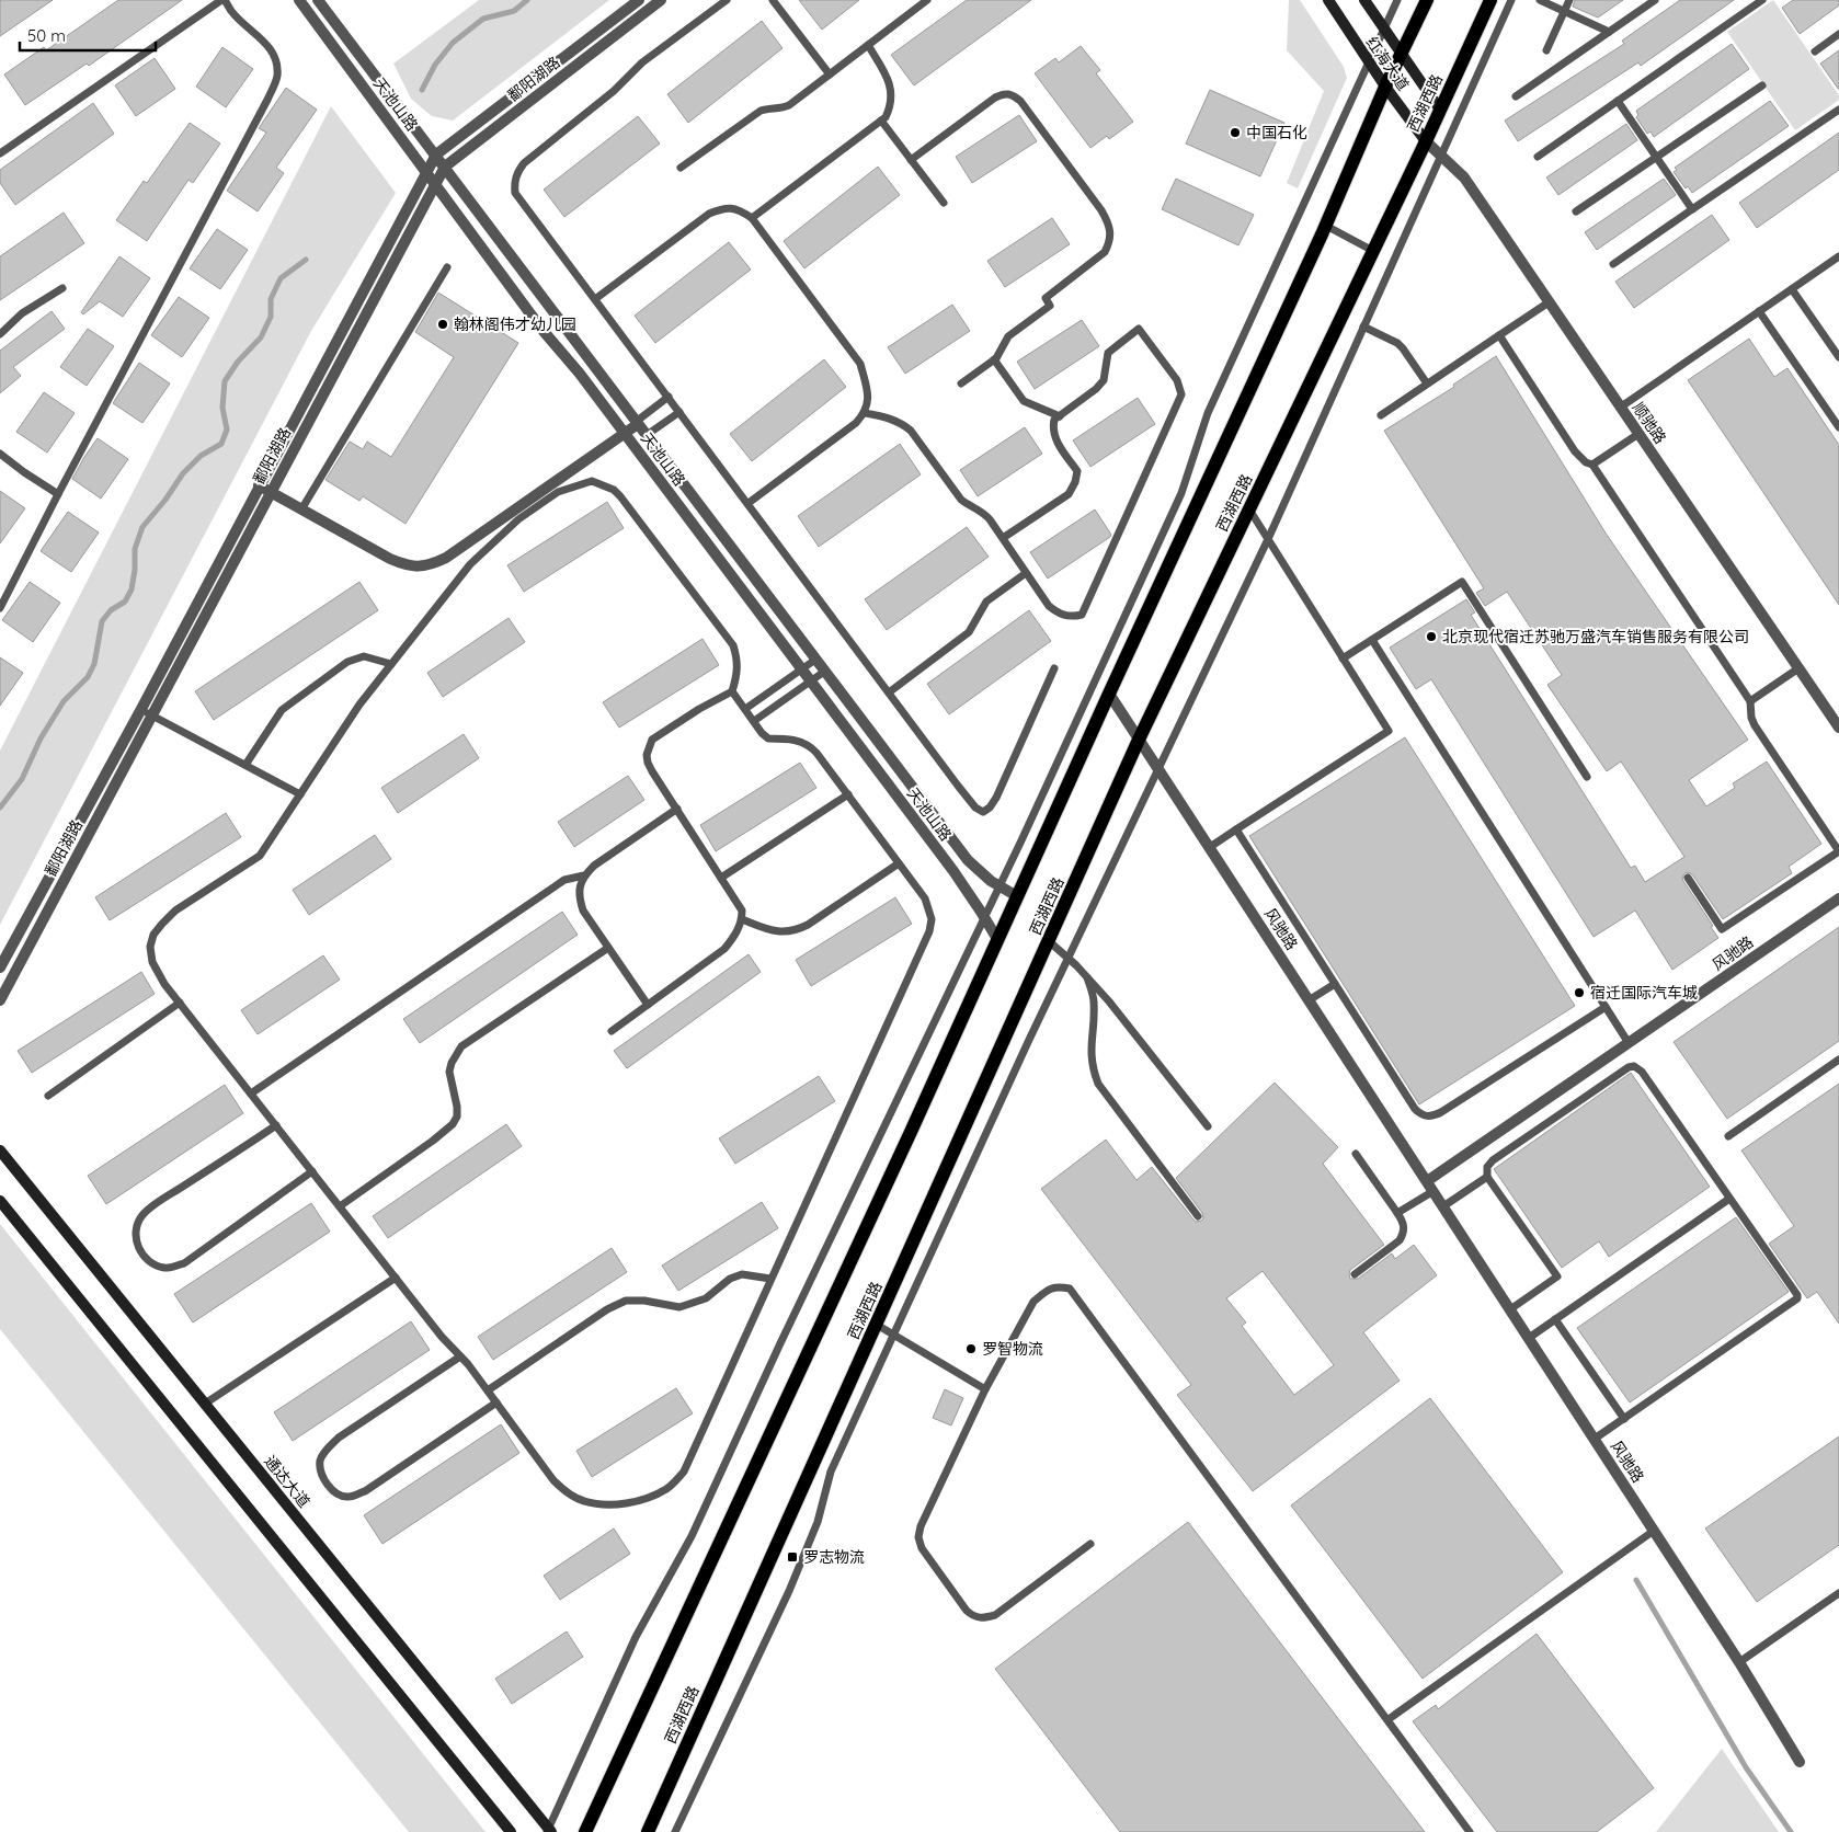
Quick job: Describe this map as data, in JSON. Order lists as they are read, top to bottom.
{
  "streets": {
    "main road": ["红海大道", "西湖西路", "通达大道"],
    "street": [
      "鄱阳湖路",
      "天池山路",
      "顺驰路",
      "风驰路"
    ]
  },
  "crossings": [
    ["红海大道", "西湖西路"],
    ["红海大道", "顺驰路"],
    ["鄱阳湖路", "天池山路"],
    ["西湖西路", "天池山路"],
    ["西湖西路", "顺驰路"],
    ["西湖西路", "风驰路"]
  ],
  "places": {
    "other": [
      "中国石化",
      "翰林阁伟才幼儿园",
      "北京现代宿迁苏驰万盛汽车销售服务有限公司",
      "宿迁国际汽车城",
      "罗智物流"
    ],
    "transit": ["罗志物流"]
  },
  "scale_bar": "50 m"
}
